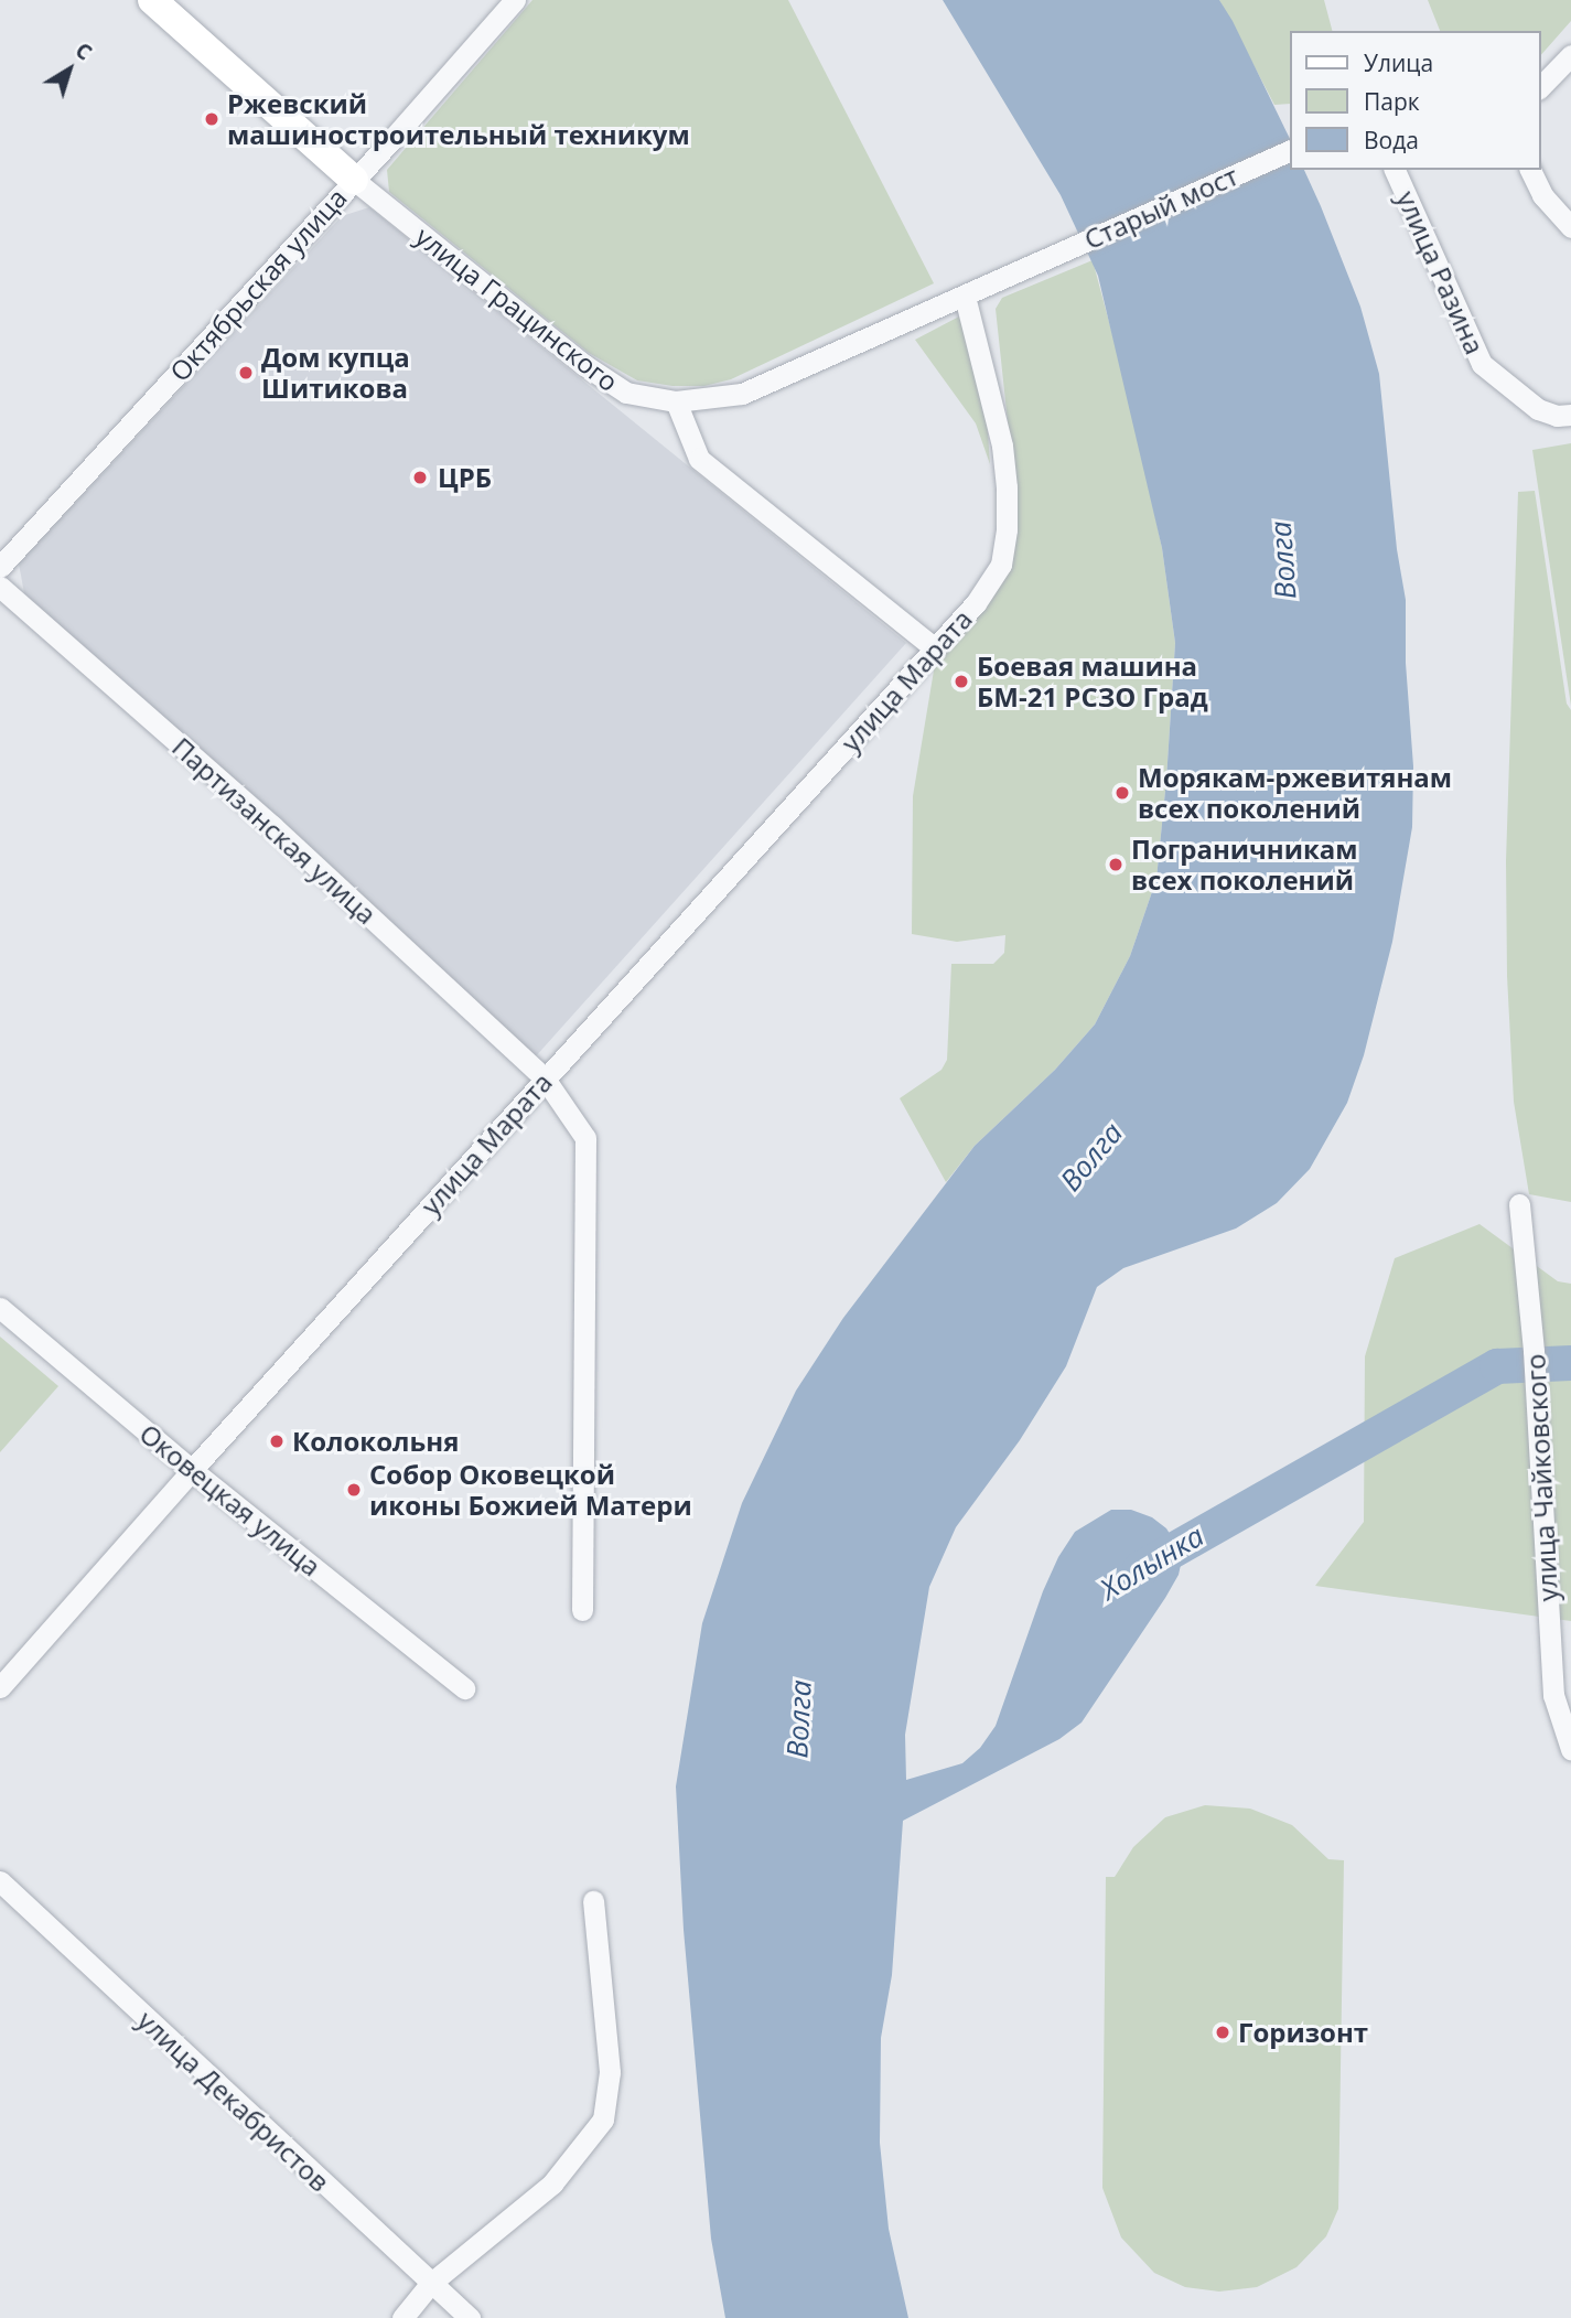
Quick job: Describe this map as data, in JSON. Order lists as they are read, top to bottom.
{
  "streets": {
    "street": [
      "Старый мост",
      "улица Разина",
      "Октябрьская улица",
      "улица Грацинского",
      "улица Марата",
      "Партизанская улица",
      "улица Чайковского",
      "Оковецкая улица",
      "улица Декабристов"
    ]
  },
  "crossings": [
    ["Старый мост", "улица Грацинского"],
    ["Октябрьская улица", "улица Грацинского"],
    ["улица Грацинского", "улица Марата"],
    ["улица Марата", "Партизанская улица"],
    ["улица Марата", "Оковецкая улица"]
  ],
  "water": ["Волга", "Холынка"],
  "places": [
    "Ржевский машиностроительный техникум",
    "Дом купца Шитикова",
    "ЦРБ",
    "Боевая машина БМ-21 РСЗО Град",
    "Морякам-ржевитянам всех поколений",
    "Пограничникам всех поколений",
    "Колокольня",
    "Собор Оковецкой иконы Божией Матери",
    "Горизонт"
  ],
  "legend": ["Улица", "Парк", "Вода"],
  "north": "top right"
}
